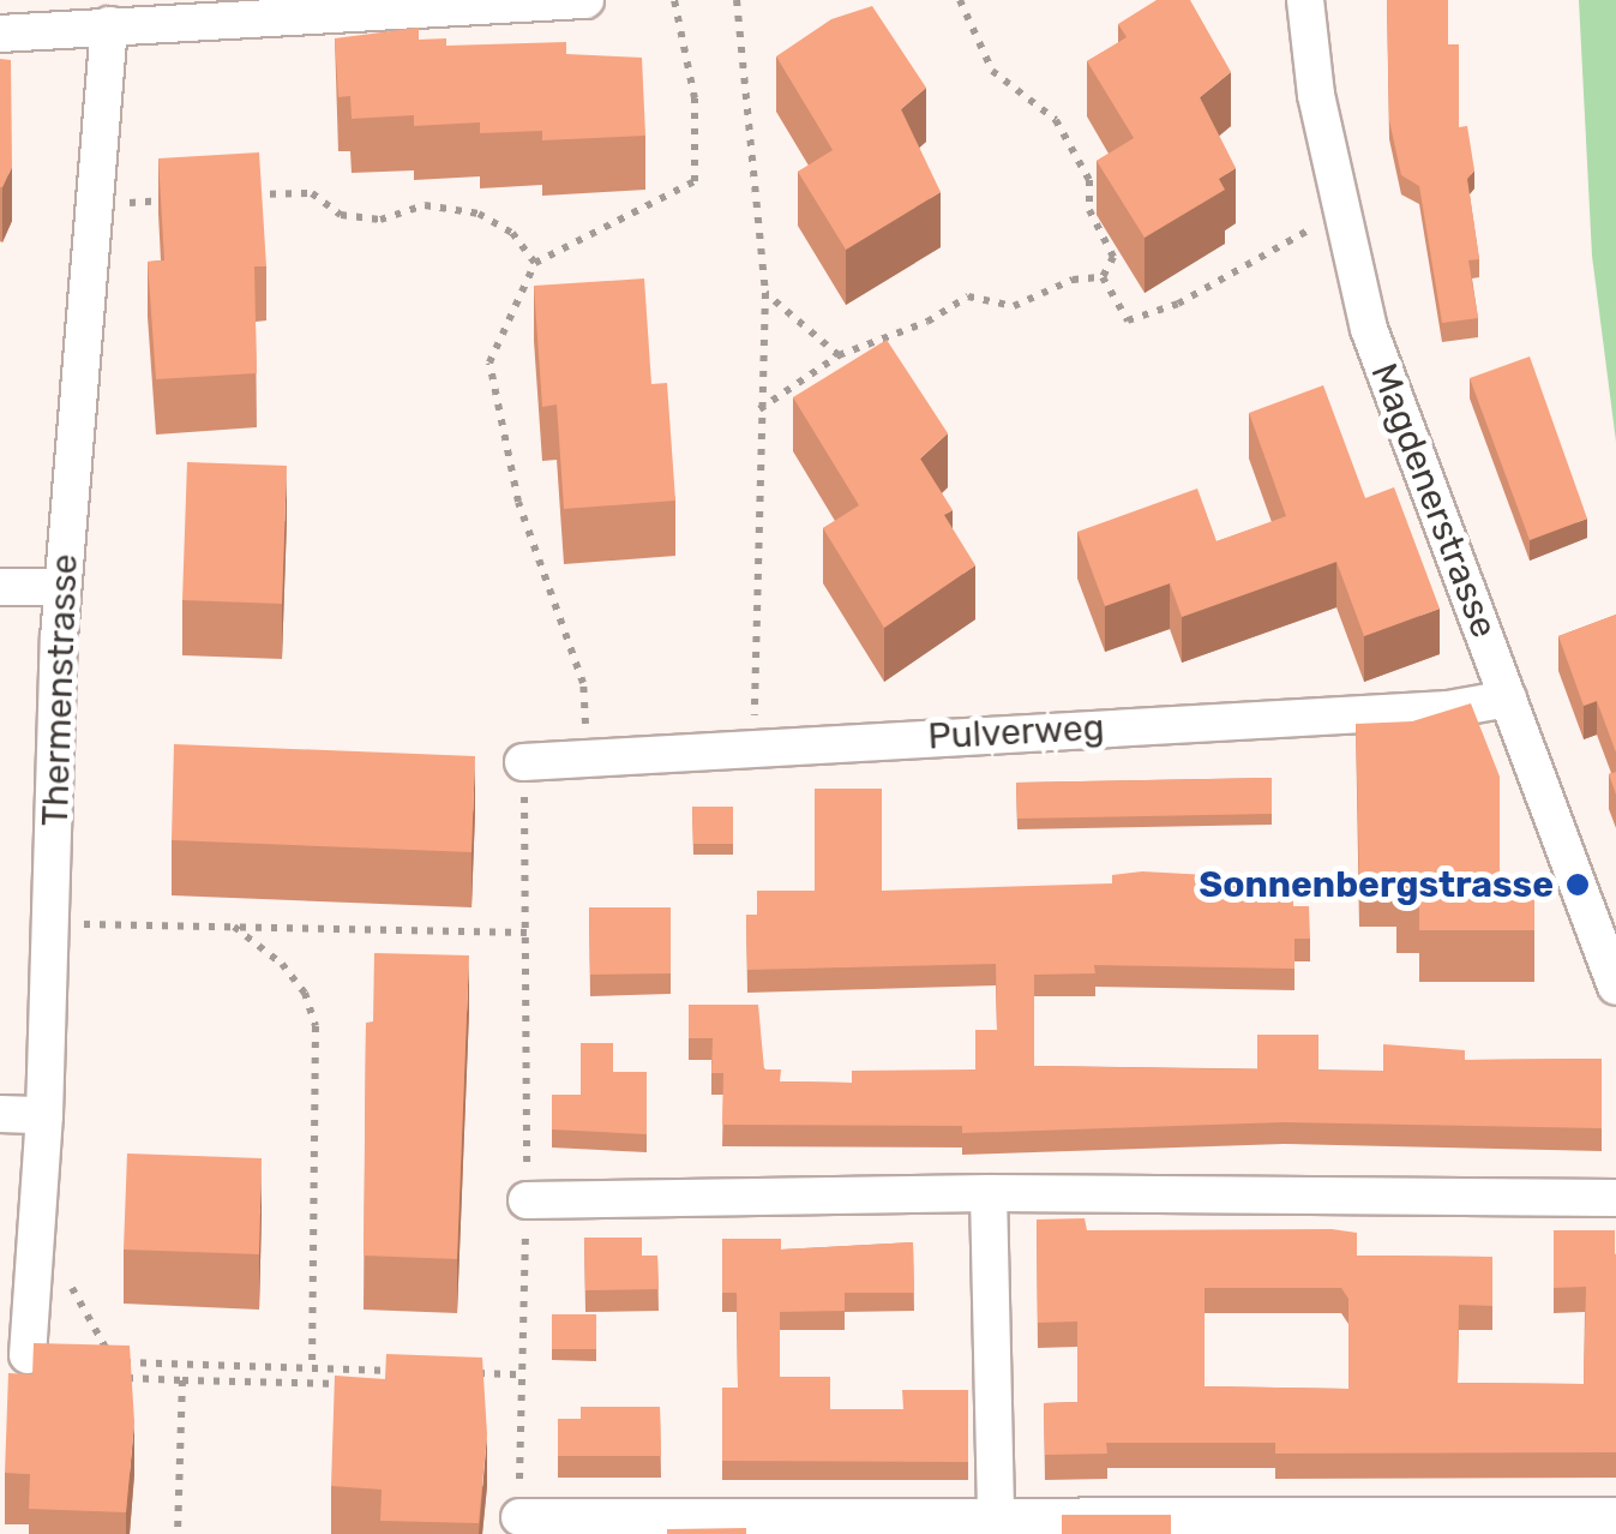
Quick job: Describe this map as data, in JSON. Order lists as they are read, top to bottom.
{
  "streets": {
    "street": ["Magdenerstrasse", "Thermenstrasse", "Pulverweg"]
  },
  "crossings": [
    ["Magdenerstrasse", "Pulverweg"]
  ],
  "places": ["Sonnenbergstrasse"]
}
